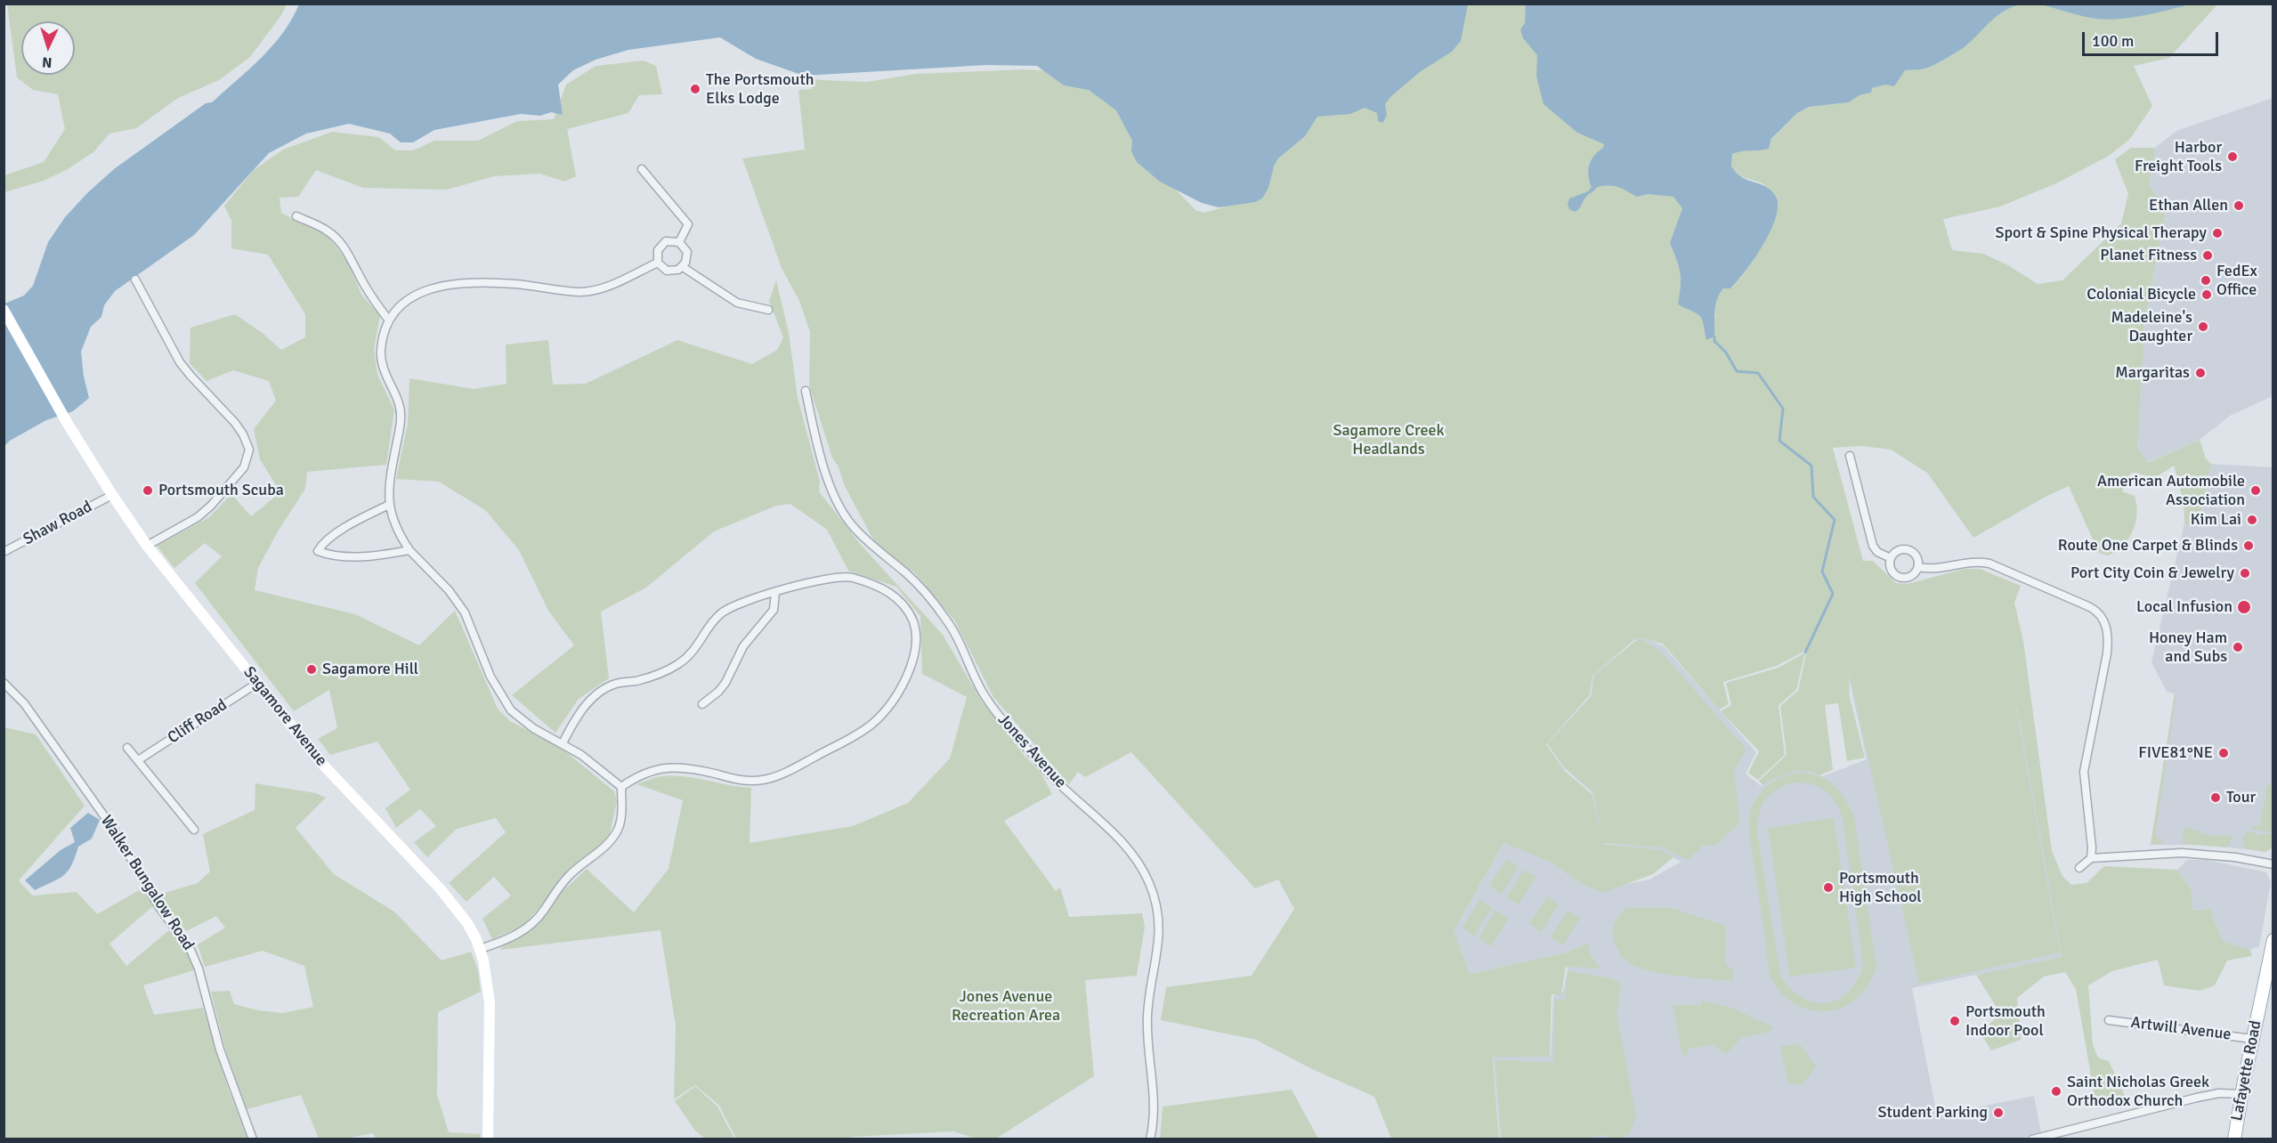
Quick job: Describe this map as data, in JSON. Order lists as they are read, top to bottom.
{
  "streets": {
    "main road": ["Sagamore Avenue", "Lafayette Road"],
    "street": [
      "Shaw Road",
      "Cliff Road",
      "Jones Avenue",
      "Walker Bungalow Road",
      "Artwill Avenue"
    ]
  },
  "crossings": [
    ["Shaw Road", "Sagamore Avenue"],
    ["Sagamore Avenue", "Cliff Road"],
    ["Artwill Avenue", "Lafayette Road"]
  ],
  "parks": ["Sagamore Creek Headlands", "Jones Avenue Recreation Area"],
  "places": [
    "The Portsmouth Elks Lodge",
    "Harbor Freight Tools",
    "Ethan Allen",
    "Sport & Spine Physical Therapy",
    "Planet Fitness",
    "FedEx Office",
    "Colonial Bicycle",
    "Madeleine's Daughter",
    "Margaritas",
    "Portsmouth Scuba",
    "American Automobile Association",
    "Kim Lai",
    "Route One Carpet & Blinds",
    "Port City Coin & Jewelry",
    "Local Infusion",
    "Honey Ham and Subs",
    "Sagamore Hill",
    "FIVE81°NE",
    "Tour",
    "Portsmouth High School",
    "Portsmouth Indoor Pool",
    "Saint Nicholas Greek Orthodox Church",
    "Student Parking"
  ],
  "scale_bar": "100 m",
  "north": "bottom"
}
